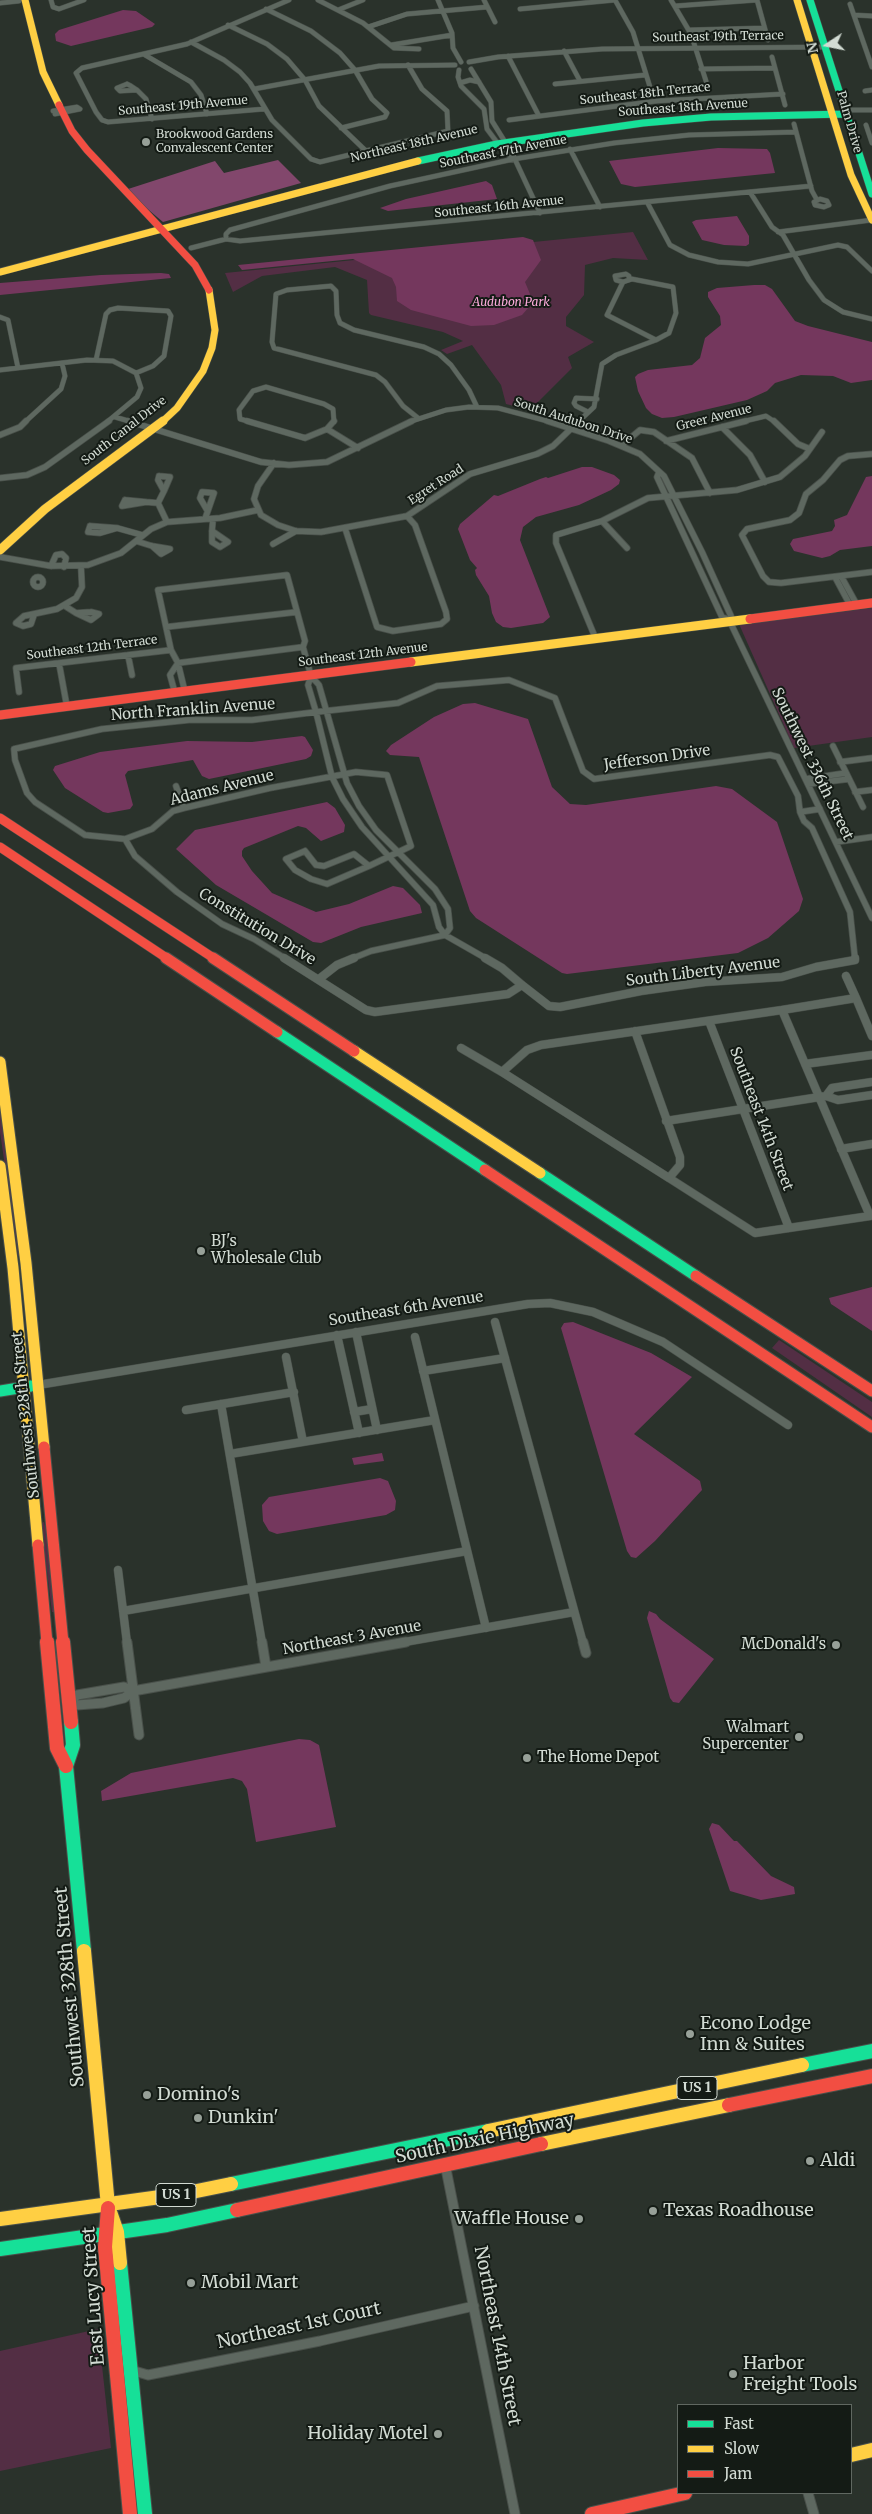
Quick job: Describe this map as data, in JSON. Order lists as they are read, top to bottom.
{
  "streets": {
    "main road": [
      "Palm Drive",
      "Northeast 18th Avenue",
      "South Canal Drive",
      "Southeast 12th Avenue",
      "Southeast 6th Avenue",
      "Southwest 328th Street",
      "US 1",
      "South Dixie Highway",
      "East Lucy Street"
    ],
    "street": [
      "Southeast 19th Terrace",
      "Southeast 18th Terrace",
      "Southeast 19th Avenue",
      "Southeast 17th Avenue",
      "Southeast 16th Avenue",
      "Greer Avenue",
      "South Audubon Drive",
      "Egret Road",
      "Southeast 12th Terrace",
      "North Franklin Avenue",
      "Jefferson Drive",
      "Southwest 336th Street",
      "Adams Avenue",
      "Constitution Drive",
      "South Liberty Avenue",
      "Southeast 14th Street",
      "Northeast 3 Avenue",
      "Northeast 1st Court",
      "Northeast 14th Street"
    ]
  },
  "crossings": [
    ["Southeast 19th Terrace", "Palm Drive"],
    ["Palm Drive", "Northeast 18th Avenue"],
    ["Northeast 18th Avenue", "South Canal Drive"],
    ["Southeast 17th Avenue", "Southeast 16th Avenue"],
    ["South Audubon Drive", "South Canal Drive"],
    ["South Audubon Drive", "Egret Road"],
    ["South Audubon Drive", "Southeast 12th Avenue"],
    ["South Audubon Drive", "Southwest 336th Street"],
    ["Southeast 12th Avenue", "Southwest 336th Street"],
    ["North Franklin Avenue", "Jefferson Drive"],
    ["North Franklin Avenue", "Adams Avenue"],
    ["North Franklin Avenue", "Constitution Drive"],
    ["Jefferson Drive", "South Liberty Avenue"],
    ["Adams Avenue", "Constitution Drive"],
    ["Constitution Drive", "South Liberty Avenue"],
    ["Southeast 6th Avenue", "Southwest 328th Street"],
    ["Southwest 328th Street", "Northeast 3 Avenue"],
    ["Southwest 328th Street", "US 1"],
    ["Southwest 328th Street", "South Dixie Highway"],
    ["Southwest 328th Street", "East Lucy Street"],
    ["US 1", "South Dixie Highway"],
    ["US 1", "East Lucy Street"],
    ["South Dixie Highway", "East Lucy Street"],
    ["South Dixie Highway", "Northeast 14th Street"],
    ["East Lucy Street", "Northeast 1st Court"],
    ["Northeast 1st Court", "Northeast 14th Street"]
  ],
  "parks": ["Audubon Park"],
  "places": [
    "Brookwood Gardens Convalescent Center",
    "BJ's Wholesale Club",
    "McDonald's",
    "Walmart Supercenter",
    "The Home Depot",
    "Econo Lodge Inn & Suites",
    "Domino's",
    "Dunkin'",
    "Aldi",
    "Texas Roadhouse",
    "Waffle House",
    "Mobil Mart",
    "Harbor Freight Tools",
    "Holiday Motel"
  ],
  "legend": ["Fast", "Slow", "Jam"],
  "north": "left"
}
